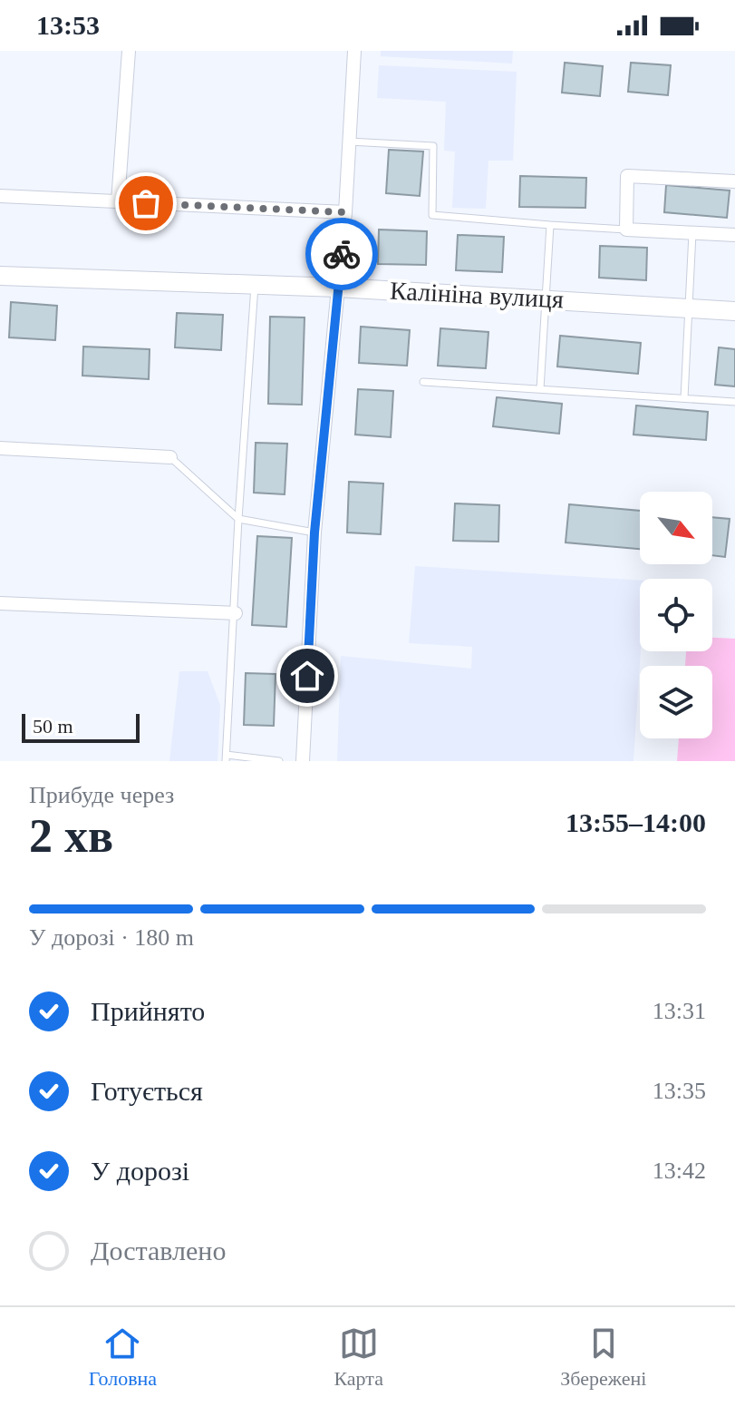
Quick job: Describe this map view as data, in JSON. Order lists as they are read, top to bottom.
{
  "streets": {
    "street": ["Калініна вулиця"]
  },
  "scale_bar": "50 m",
  "north": "bottom right",
  "page": {
    "status": "13:53",
    "scale": "50 m",
    "heading": ["2 хв", "Прибуде через", "13:55–14:00"],
    "bar": "У дорозі · 180 m",
    "list": [
      ["Прийнято", "13:31"],
      ["Готується", "13:35"],
      ["У дорозі", "13:42"],
      "Доставлено"
    ],
    "tabs": ["Головна", "Карта", "Збережені"]
  }
}
